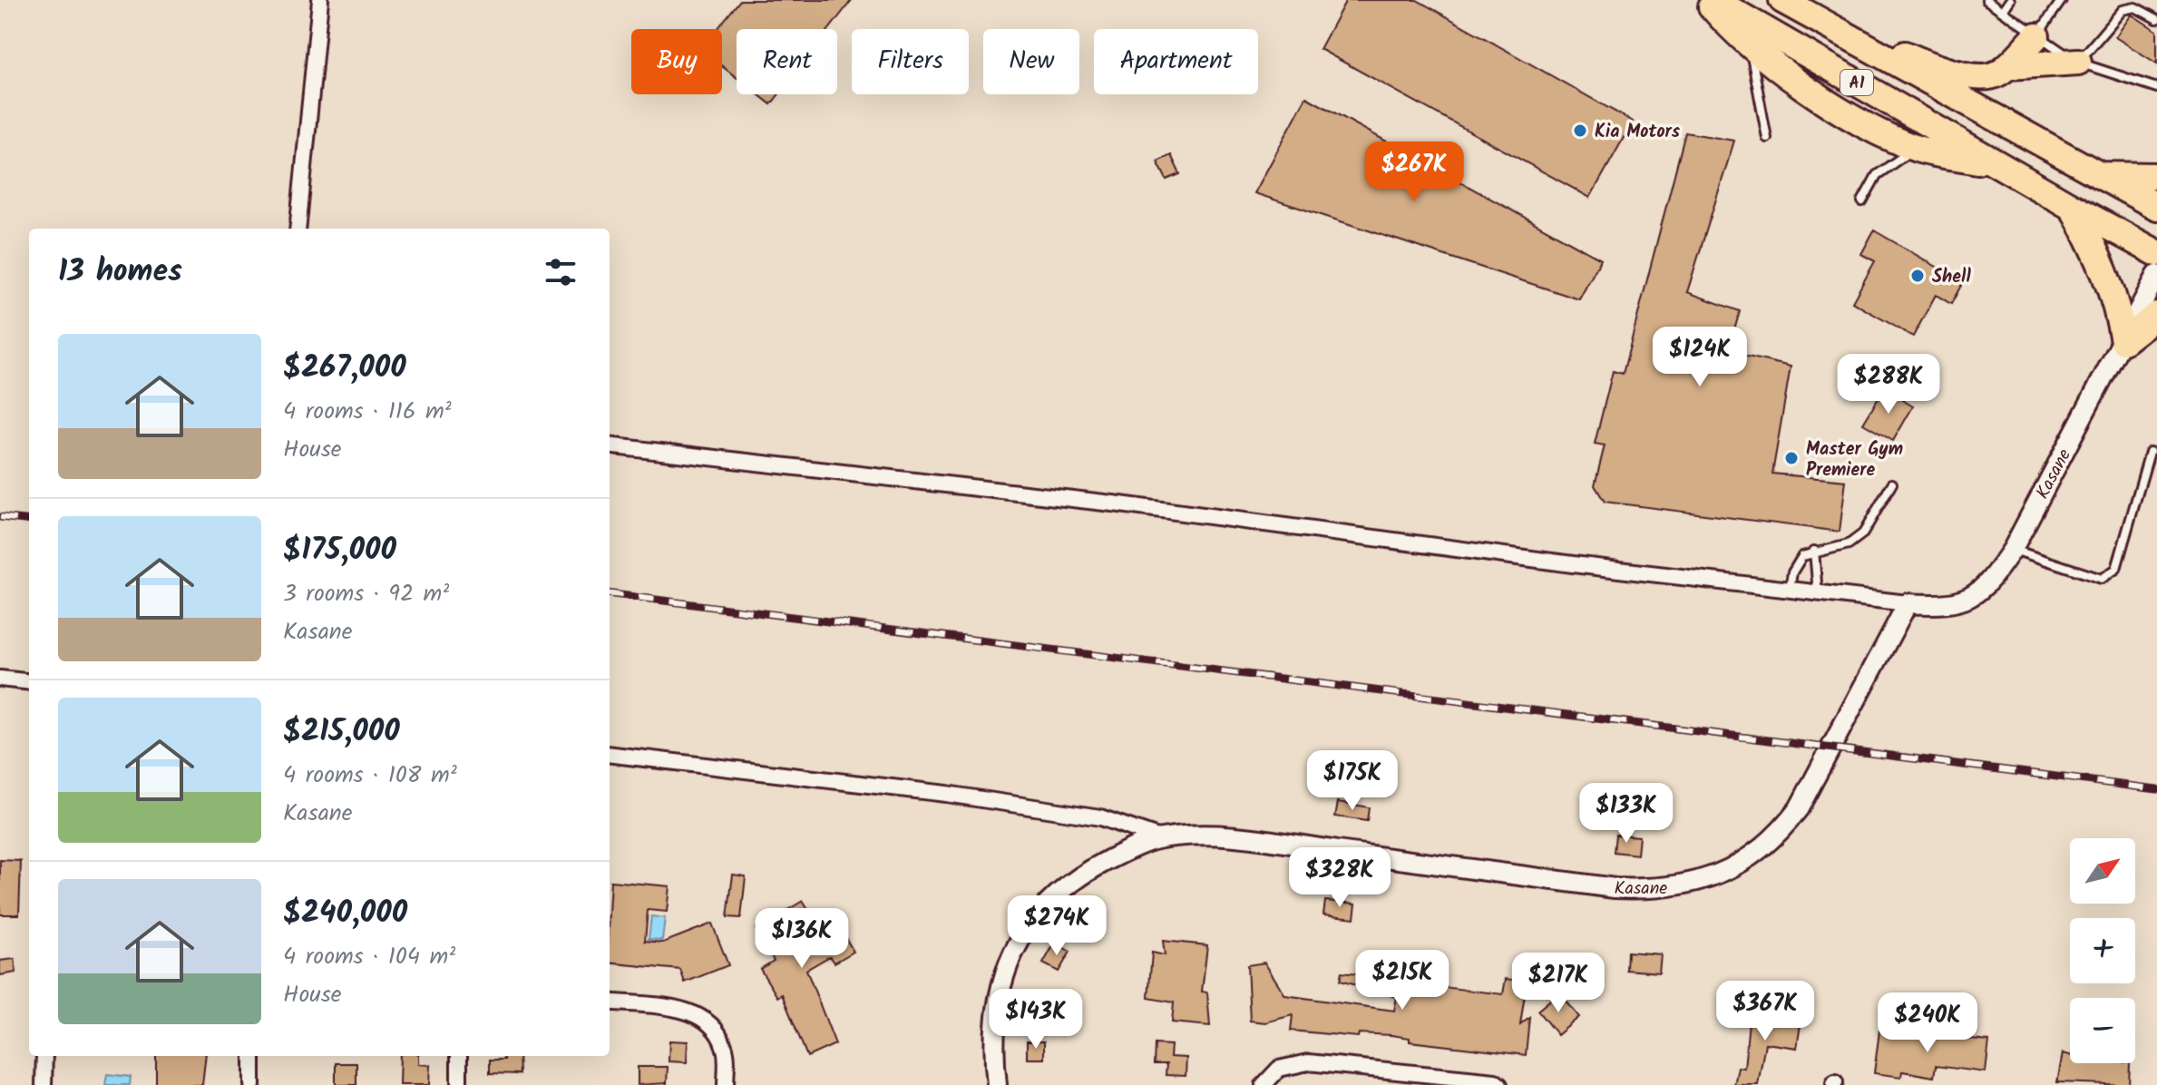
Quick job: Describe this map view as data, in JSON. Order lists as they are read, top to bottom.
{
  "streets": {
    "highway": ["A1"],
    "street": ["Kasane"]
  },
  "places": ["Kia Motors", "Shell", "Master Gym Premiere"],
  "north": "top right",
  "page": {
    "chip": [
      "Buy",
      "Rent",
      "Filters",
      "New",
      "Apartment"
    ],
    "price": [
      "$267K",
      "$124K",
      "$288K",
      "$175K",
      "$133K",
      "$328K",
      "$274K",
      "$136K",
      "$215K",
      "$217K",
      "$367K",
      "$143K",
      "$240K"
    ],
    "heading": "13 homes",
    "list": [
      {
        "name": "$267,000",
        "note": "4 rooms · 116 m² · House"
      },
      {
        "name": "$175,000",
        "note": "3 rooms · 92 m² · Kasane"
      },
      {
        "name": "$215,000",
        "note": "4 rooms · 108 m² · Kasane"
      },
      {
        "name": "$240,000",
        "note": "4 rooms · 104 m² · House"
      }
    ],
    "map_buttons": ["+", "−"]
  }
}
